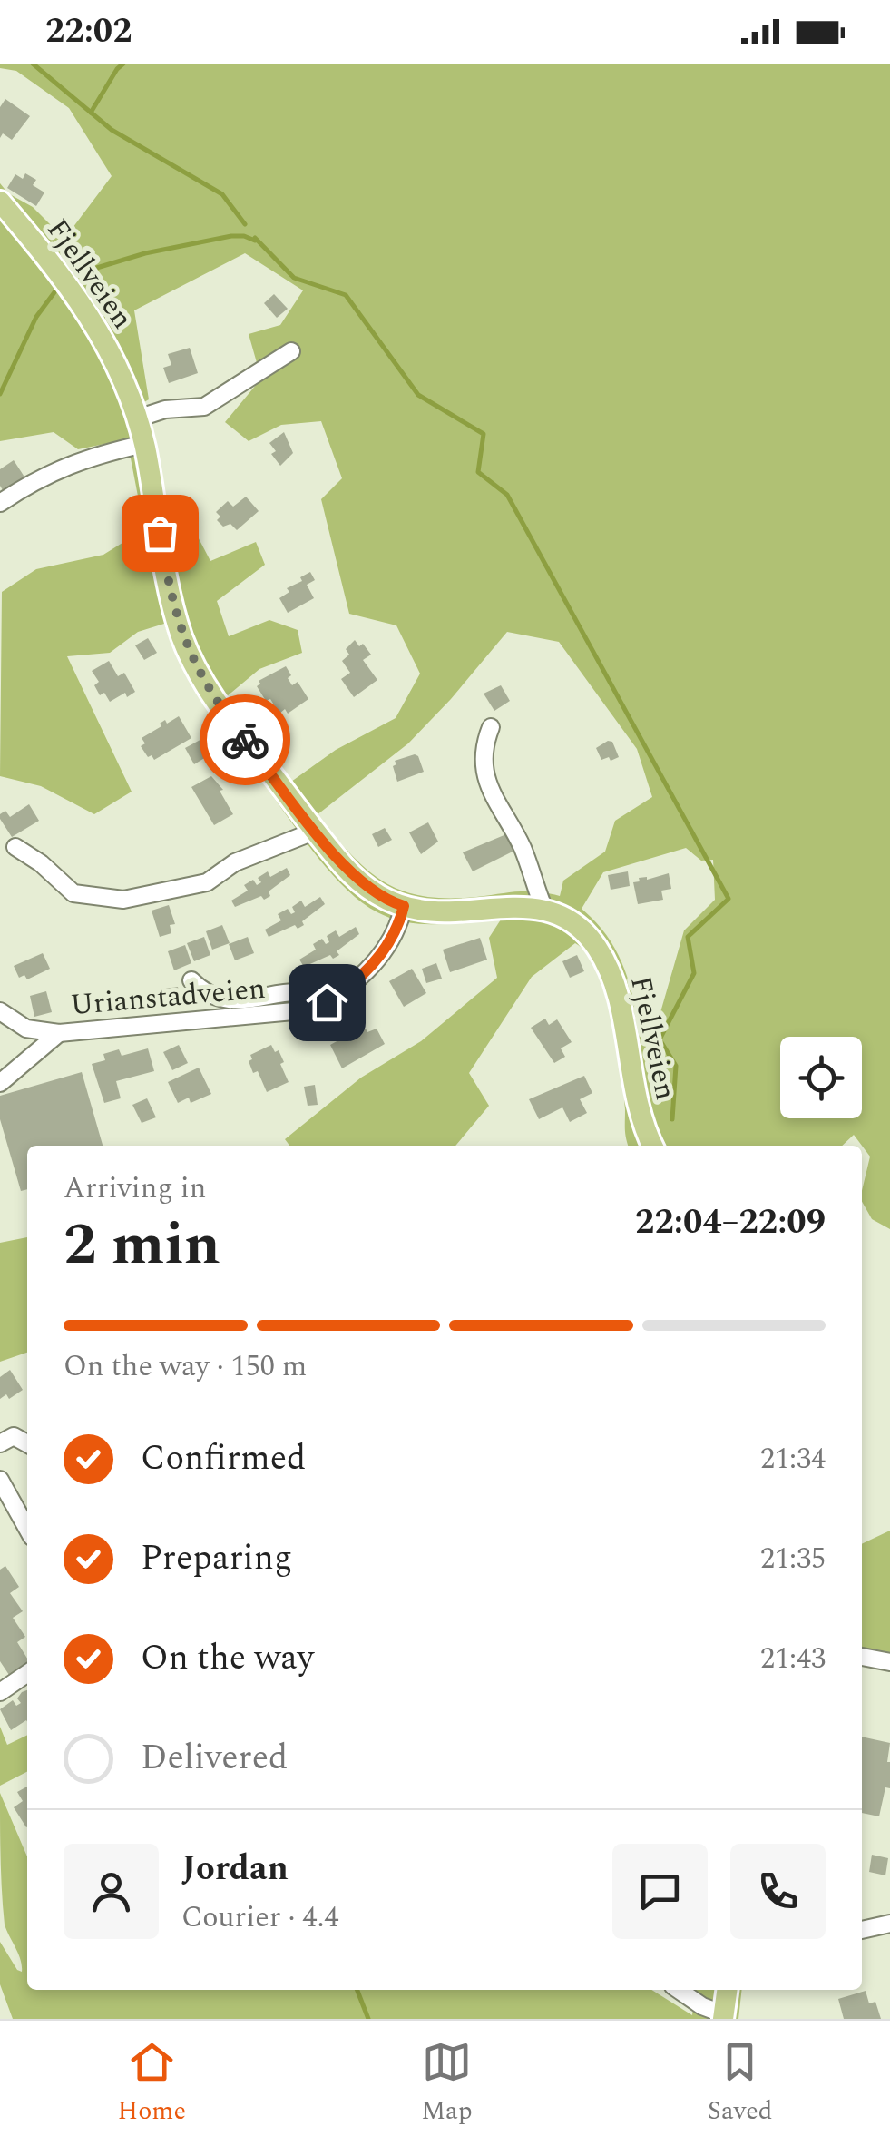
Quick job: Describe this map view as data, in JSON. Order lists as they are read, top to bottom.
{
  "streets": {
    "main road": ["Fjellveien"],
    "street": ["Urianstadveien"]
  },
  "crossings": [
    ["Fjellveien", "Urianstadveien"]
  ],
  "page": {
    "status": "22:02",
    "heading": ["2 min", "Arriving in", "22:04–22:09"],
    "panel": ["Jordan", "Courier · 4.4"],
    "bar": "On the way · 150 m",
    "list": [
      ["Confirmed", "21:34"],
      ["Preparing", "21:35"],
      ["On the way", "21:43"],
      "Delivered"
    ],
    "tabs": ["Home", "Map", "Saved"]
  }
}
